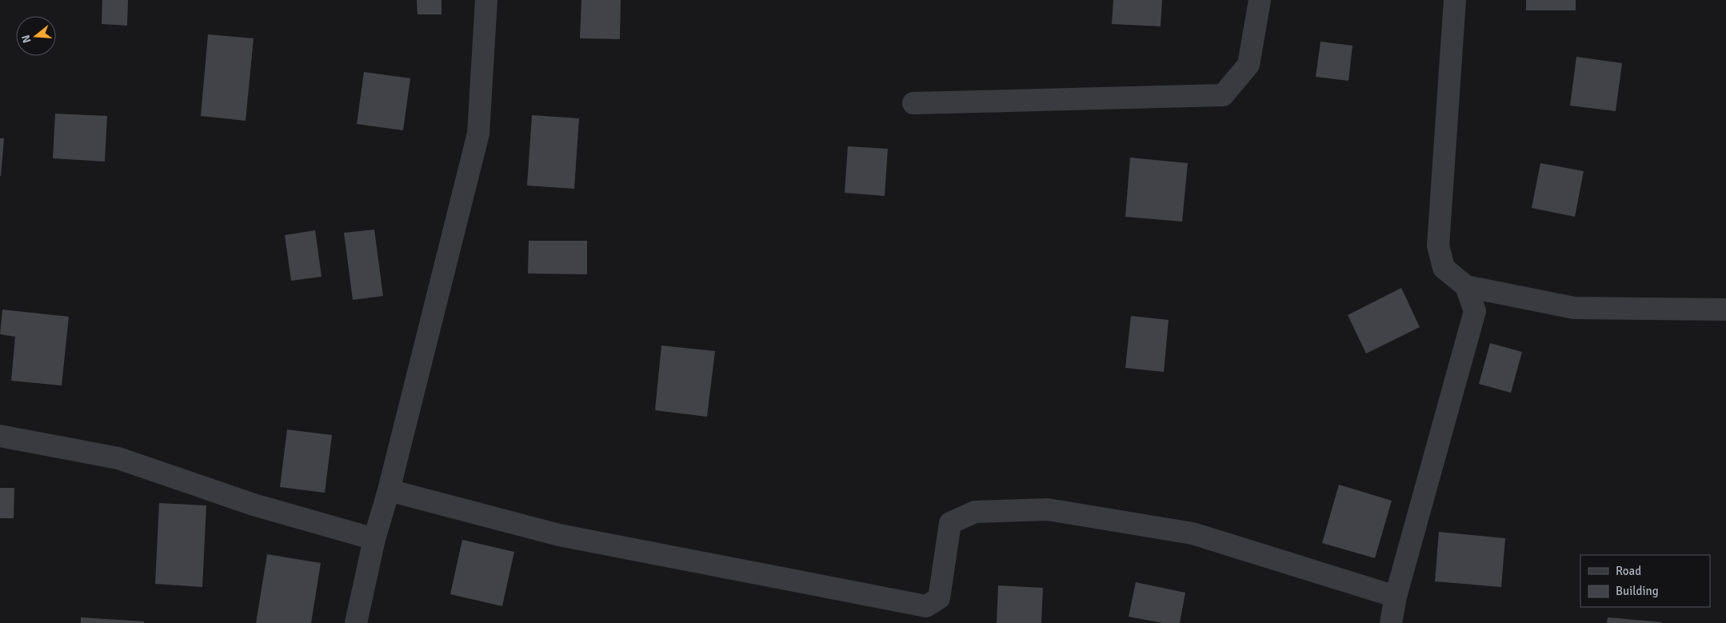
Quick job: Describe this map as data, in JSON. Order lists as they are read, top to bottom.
{
  "legend": ["Road", "Building"],
  "north": "left"
}
